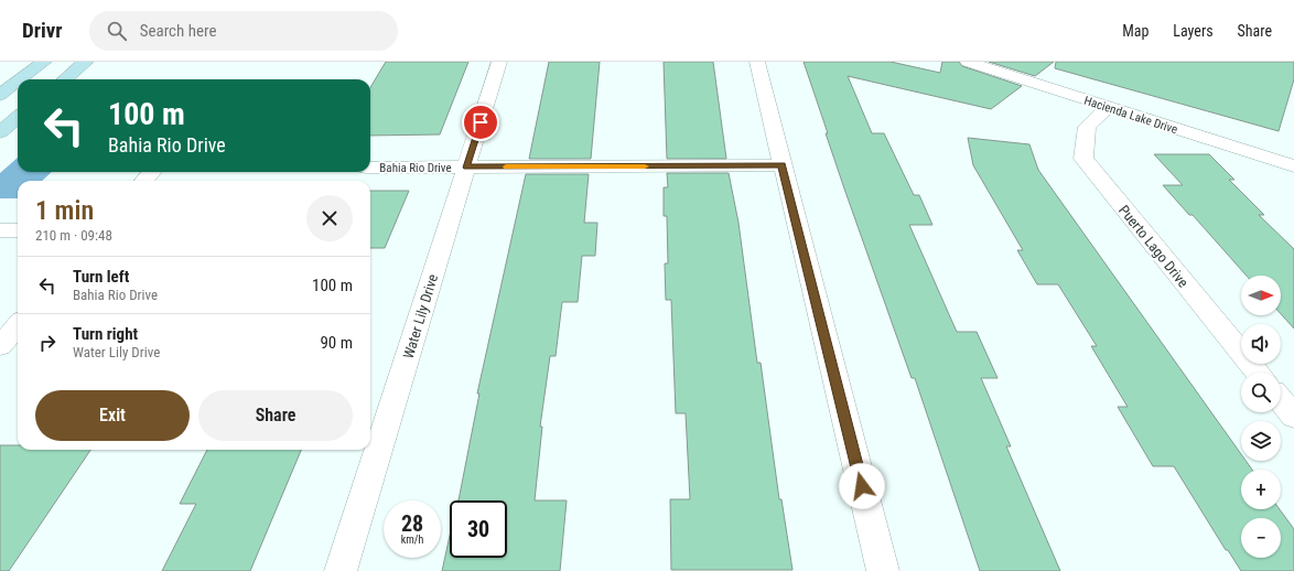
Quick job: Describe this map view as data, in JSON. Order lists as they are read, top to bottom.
{
  "streets": {
    "street": [
      "Hacienda Lake Drive",
      "Bahia Rio Drive",
      "Puerto Lago Drive",
      "Water Lily Drive"
    ]
  },
  "crossings": [
    ["Hacienda Lake Drive", "Puerto Lago Drive"],
    ["Bahia Rio Drive", "Water Lily Drive"]
  ],
  "north": "right",
  "page": {
    "header": "Drivr",
    "search": "Search here",
    "nav": ["Map", "Layers", "Share"],
    "turn": ["100 m", "Bahia Rio Drive"],
    "heading": ["1 min", "210 m · 09:48"],
    "list": [
      {
        "name": "Turn left",
        "note": "Bahia Rio Drive",
        "value": "100 m"
      },
      {
        "name": "Turn right",
        "note": "Water Lily Drive",
        "value": "90 m"
      }
    ],
    "map_buttons": ["+", "−"],
    "buttons": ["Exit", "Share"],
    "speed": "28 km/h",
    "limit": "30"
  }
}
